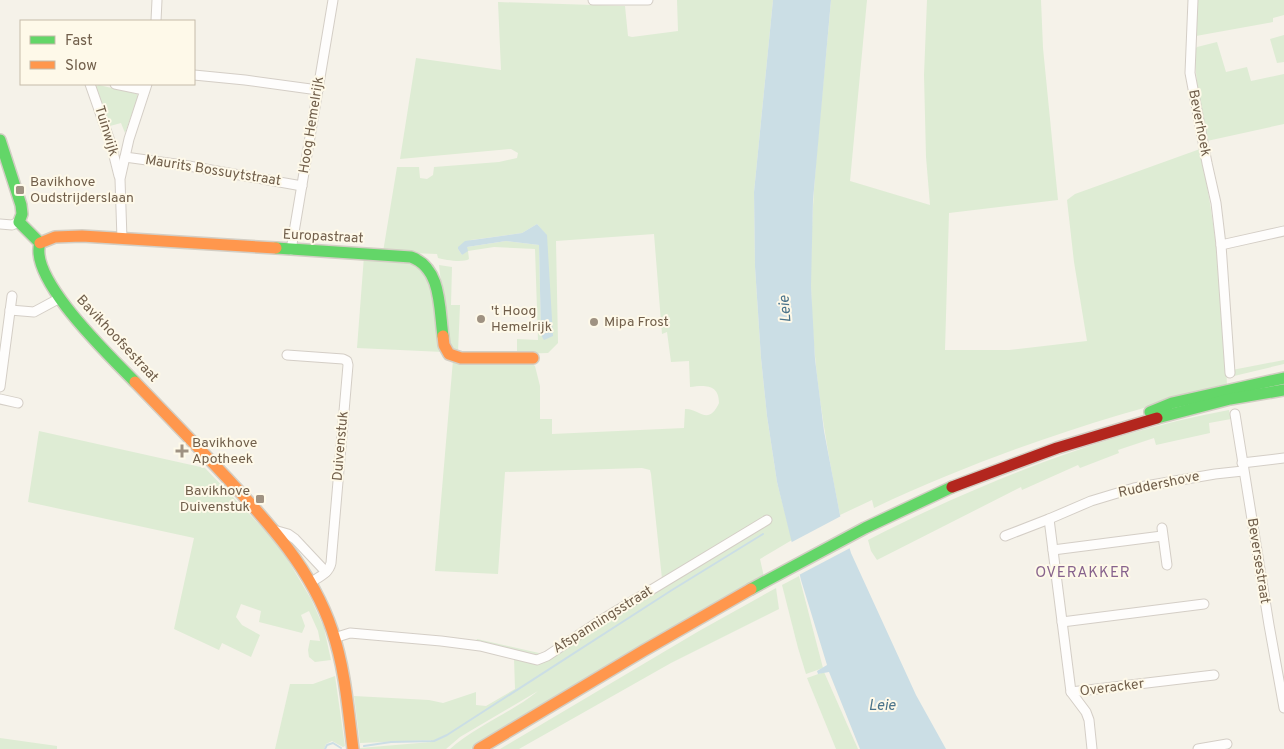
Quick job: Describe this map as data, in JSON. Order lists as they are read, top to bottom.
{
  "streets": {
    "street": [
      "Beverhoek",
      "Hoog Hemelrijk",
      "Tuinwijk",
      "Maurits Bossuytstraat",
      "Europastraat",
      "Bavikhoofsestraat",
      "Duivenstuk",
      "Ruddershove",
      "Beversestraat",
      "Afspanningsstraat",
      "Overacker"
    ]
  },
  "crossings": [
    ["Hoog Hemelrijk", "Maurits Bossuytstraat"],
    ["Hoog Hemelrijk", "Europastraat"],
    ["Tuinwijk", "Maurits Bossuytstraat"],
    ["Tuinwijk", "Europastraat"],
    ["Europastraat", "Bavikhoofsestraat"],
    ["Bavikhoofsestraat", "Duivenstuk"],
    ["Bavikhoofsestraat", "Afspanningsstraat"],
    ["Ruddershove", "Beversestraat"]
  ],
  "districts": ["OVERAKKER"],
  "water": ["Leie"],
  "places": {
    "transit": ["Bavikhove Oudstrijderslaan", "Bavikhove Duivenstuk"],
    "other": ["'t Hoog Hemelrijk", "Mipa Frost"],
    "health": ["Bavikhove Apotheek"]
  },
  "legend": ["Fast", "Slow"]
}
